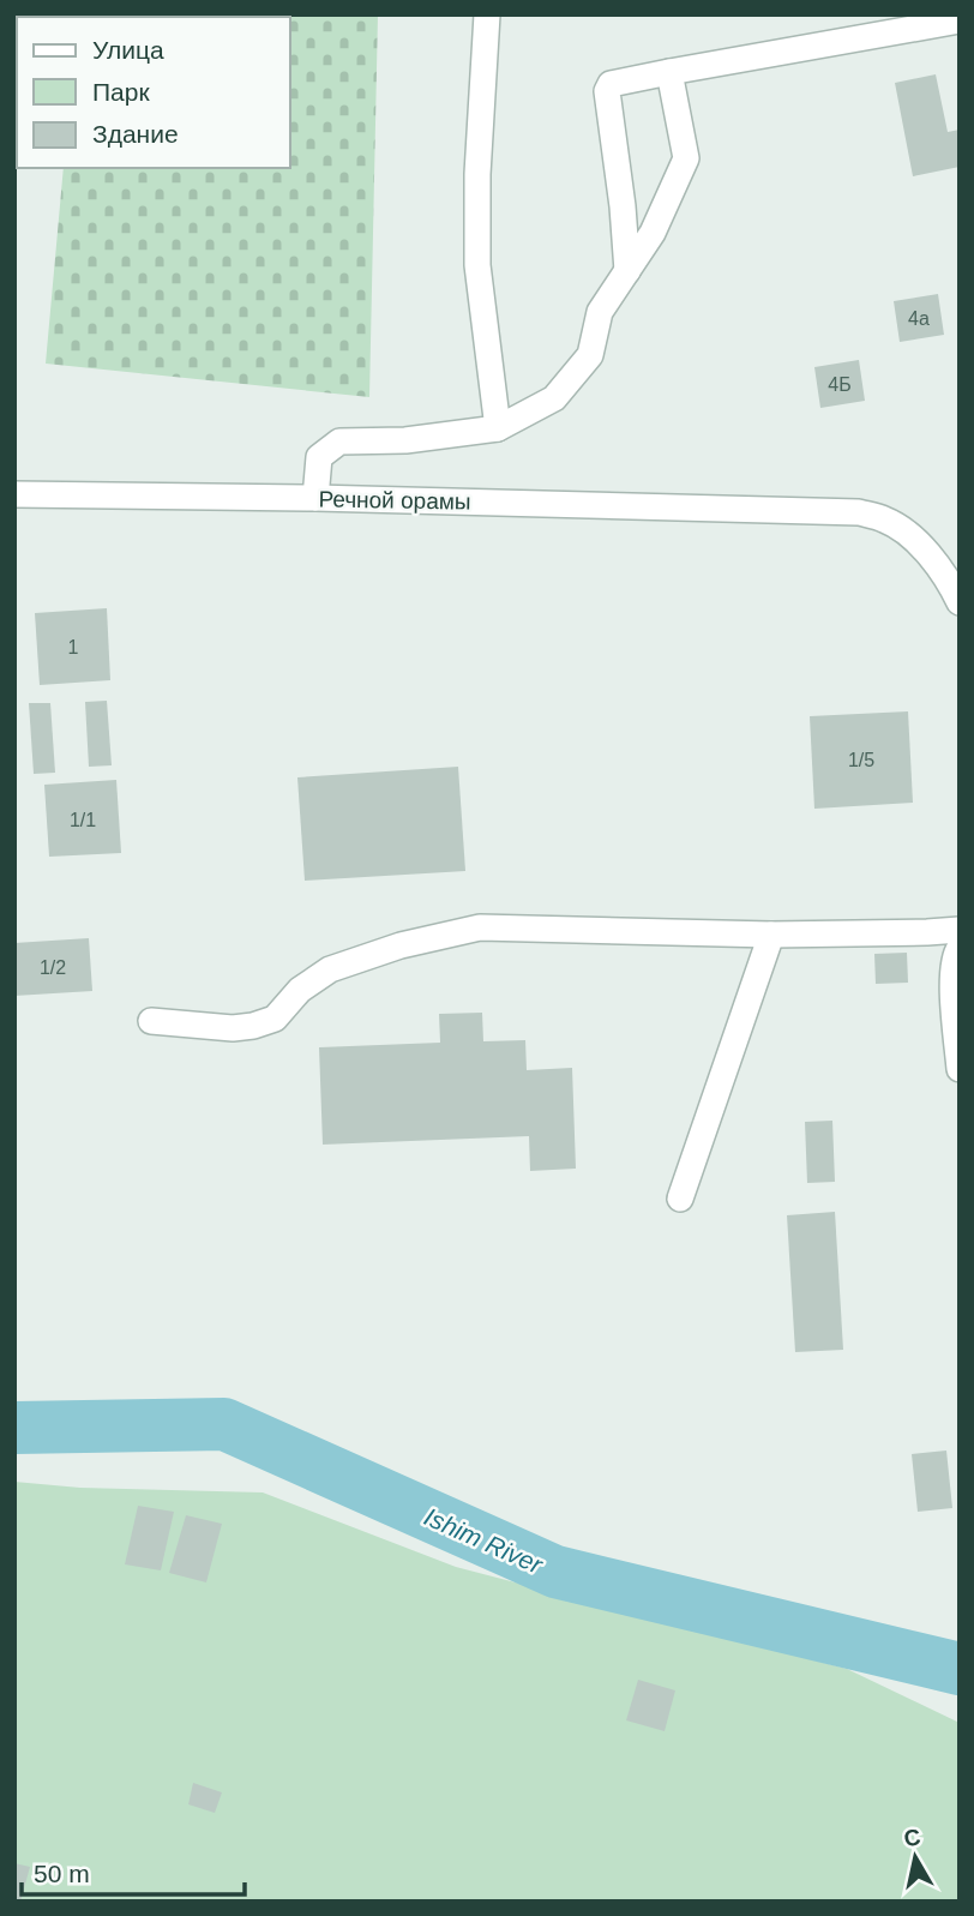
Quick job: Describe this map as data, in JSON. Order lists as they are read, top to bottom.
{
  "streets": {
    "street": ["Речной орамы"]
  },
  "water": ["Ishim River"],
  "house_numbers": [
    "4а",
    "4Б",
    "1",
    "1/5",
    "1/1",
    "1/2"
  ],
  "legend": ["Улица", "Парк", "Здание"],
  "scale_bar": "50 m",
  "north": "top"
}
